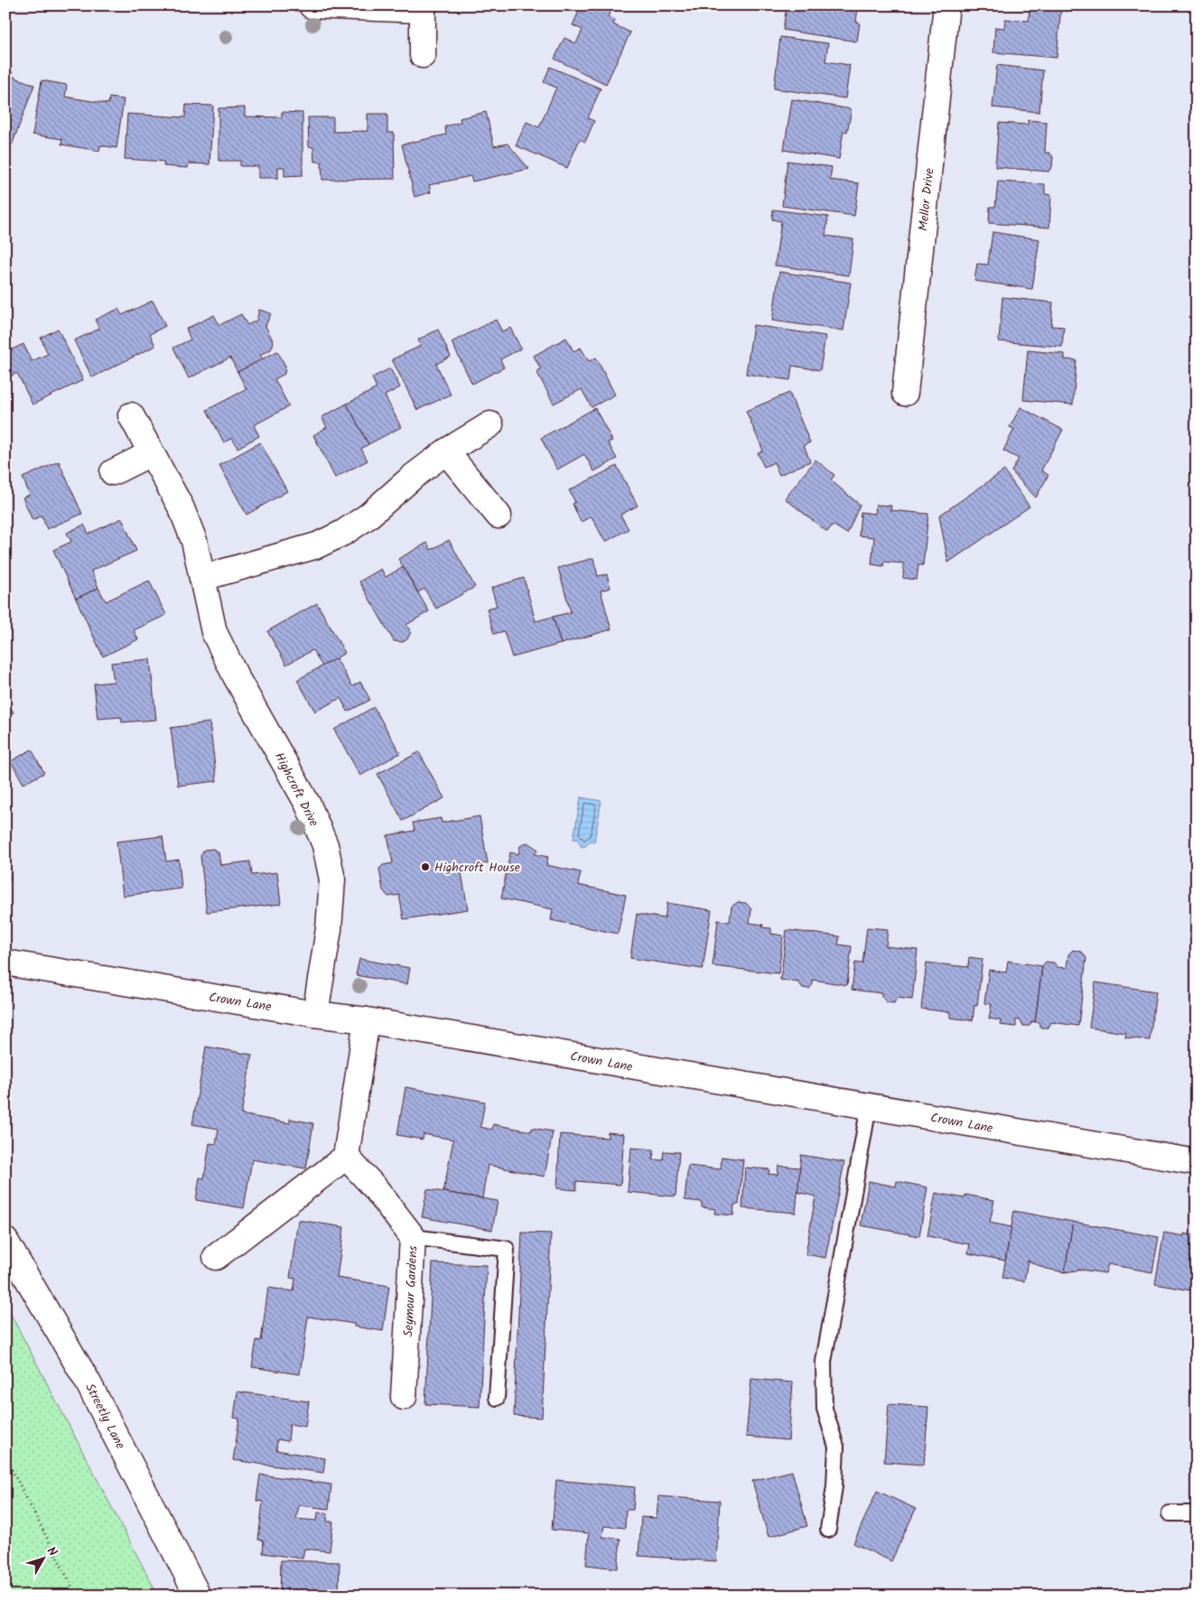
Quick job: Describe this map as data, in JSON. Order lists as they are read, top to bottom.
{
  "streets": {
    "street": [
      "Mellor Drive",
      "Highcroft Drive",
      "Crown Lane",
      "Seymour Gardens",
      "Streetly Lane"
    ]
  },
  "crossings": [
    ["Highcroft Drive", "Crown Lane"]
  ],
  "places": ["Highcroft House"],
  "north": "top right"
}
